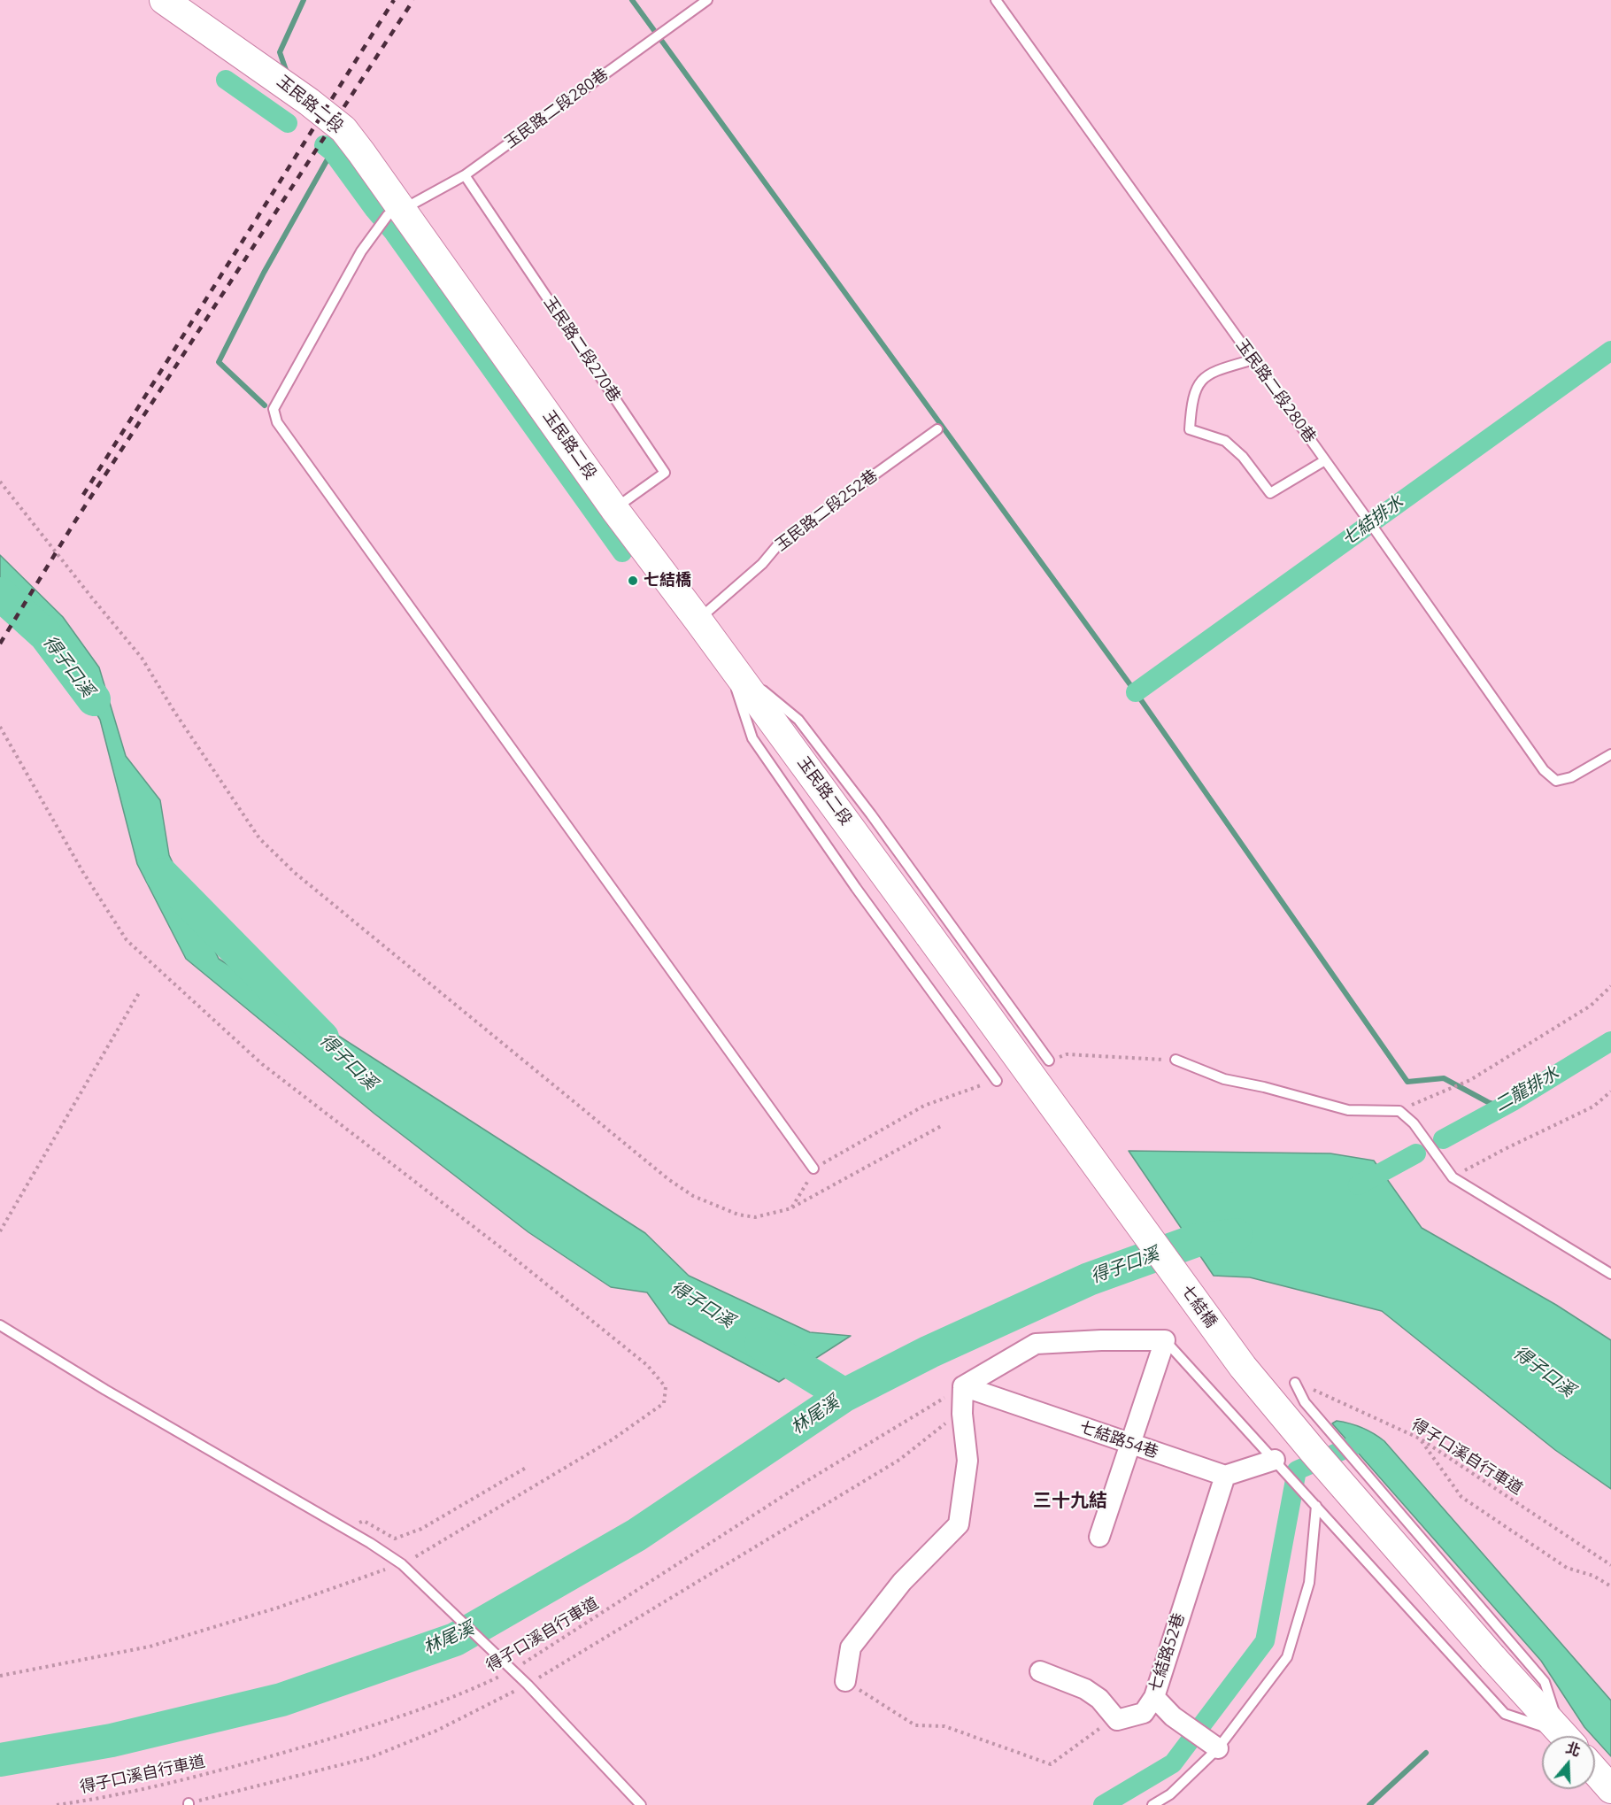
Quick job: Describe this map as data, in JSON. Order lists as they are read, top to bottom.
{
  "streets": {
    "street": [
      "玉民路二段",
      "七結橋",
      "七結路54巷",
      "七結路52巷"
    ],
    "lane": ["玉民路二段280巷", "玉民路二段270巷", "玉民路二段252巷"],
    "path": ["得子口溪自行車道"]
  },
  "crossings": [
    ["玉民路二段", "玉民路二段280巷"],
    ["玉民路二段", "玉民路二段270巷"],
    ["玉民路二段", "玉民路二段252巷"],
    ["玉民路二段", "七結橋"],
    ["玉民路二段280巷", "玉民路二段270巷"],
    ["七結路54巷", "得子口溪自行車道"],
    ["七結路54巷", "七結路52巷"]
  ],
  "districts": ["三十九結"],
  "water": [
    "七結排水",
    "得子口溪",
    "二龍排水",
    "林尾溪"
  ],
  "places": ["七結橋"],
  "north": "top"
}
